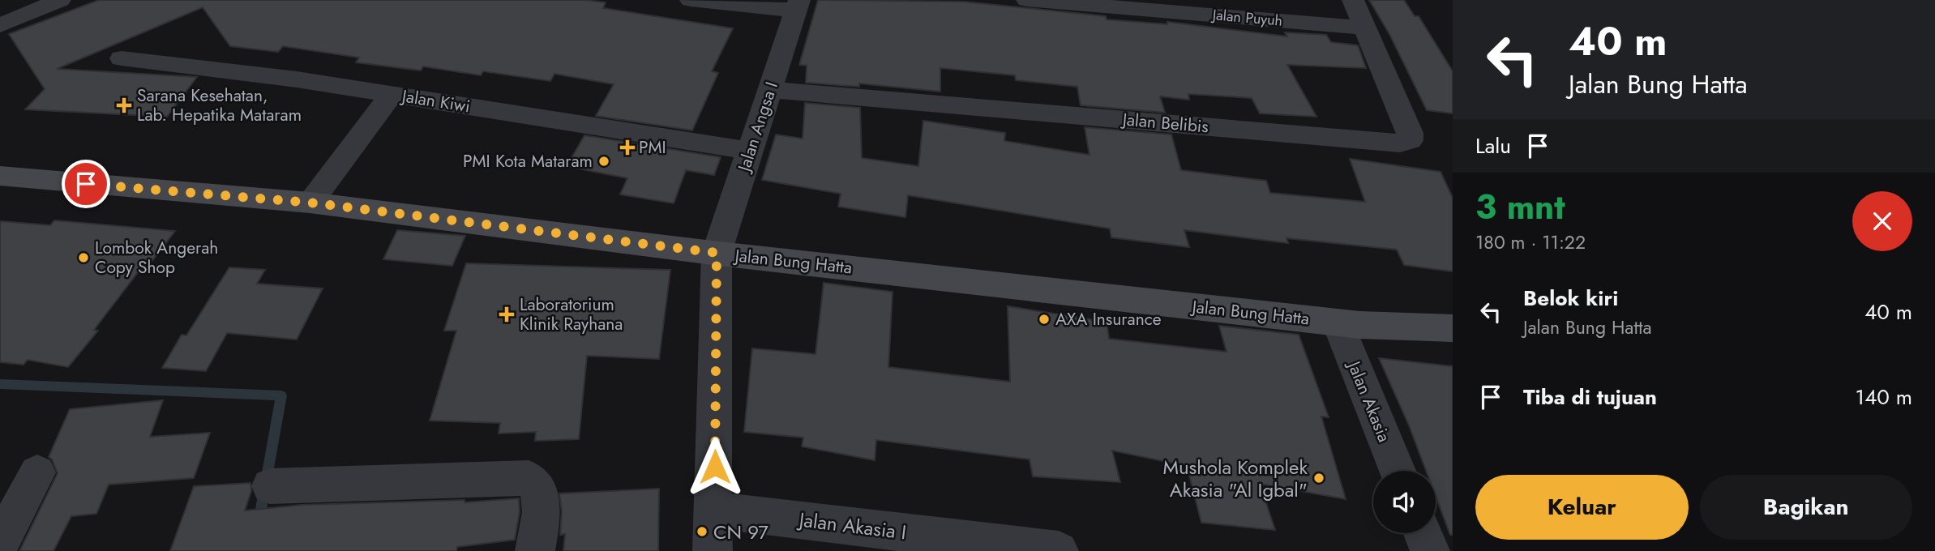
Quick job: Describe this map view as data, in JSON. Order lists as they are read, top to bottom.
{
  "streets": {
    "main road": ["Jalan Bung Hatta"],
    "street": [
      "Jalan Puyuh",
      "Jalan Kiwi",
      "Jalan Belibis",
      "Jalan Angsa I",
      "Jalan Akasia",
      "Jalan Akasia I"
    ]
  },
  "crossings": [
    ["Jalan Puyuh", "Jalan Belibis"],
    ["Jalan Kiwi", "Jalan Angsa I"],
    ["Jalan Belibis", "Jalan Angsa I"],
    ["Jalan Angsa I", "Jalan Bung Hatta"],
    ["Jalan Angsa I", "Jalan Akasia I"],
    ["Jalan Bung Hatta", "Jalan Akasia"]
  ],
  "places": {
    "health": ["Sarana Kesehatan, Lab. Hepatika Mataram", "PMI", "Laboratorium Klinik Rayhana"],
    "other": [
      "PMI Kota Mataram",
      "Lombok Angerah Copy Shop",
      "AXA Insurance",
      "Mushola Komplek Akasia \"Al Igbal\"",
      "CN 97"
    ]
  },
  "page": {
    "turn": ["40 m", "Jalan Bung Hatta"],
    "then": "Lalu",
    "heading": ["3 mnt", "180 m · 11:22"],
    "list": [
      {
        "name": "Belok kiri",
        "note": "Jalan Bung Hatta",
        "value": "40 m"
      },
      {
        "name": "Tiba di tujuan",
        "value": "140 m"
      }
    ],
    "buttons": ["Keluar", "Bagikan"]
  }
}
